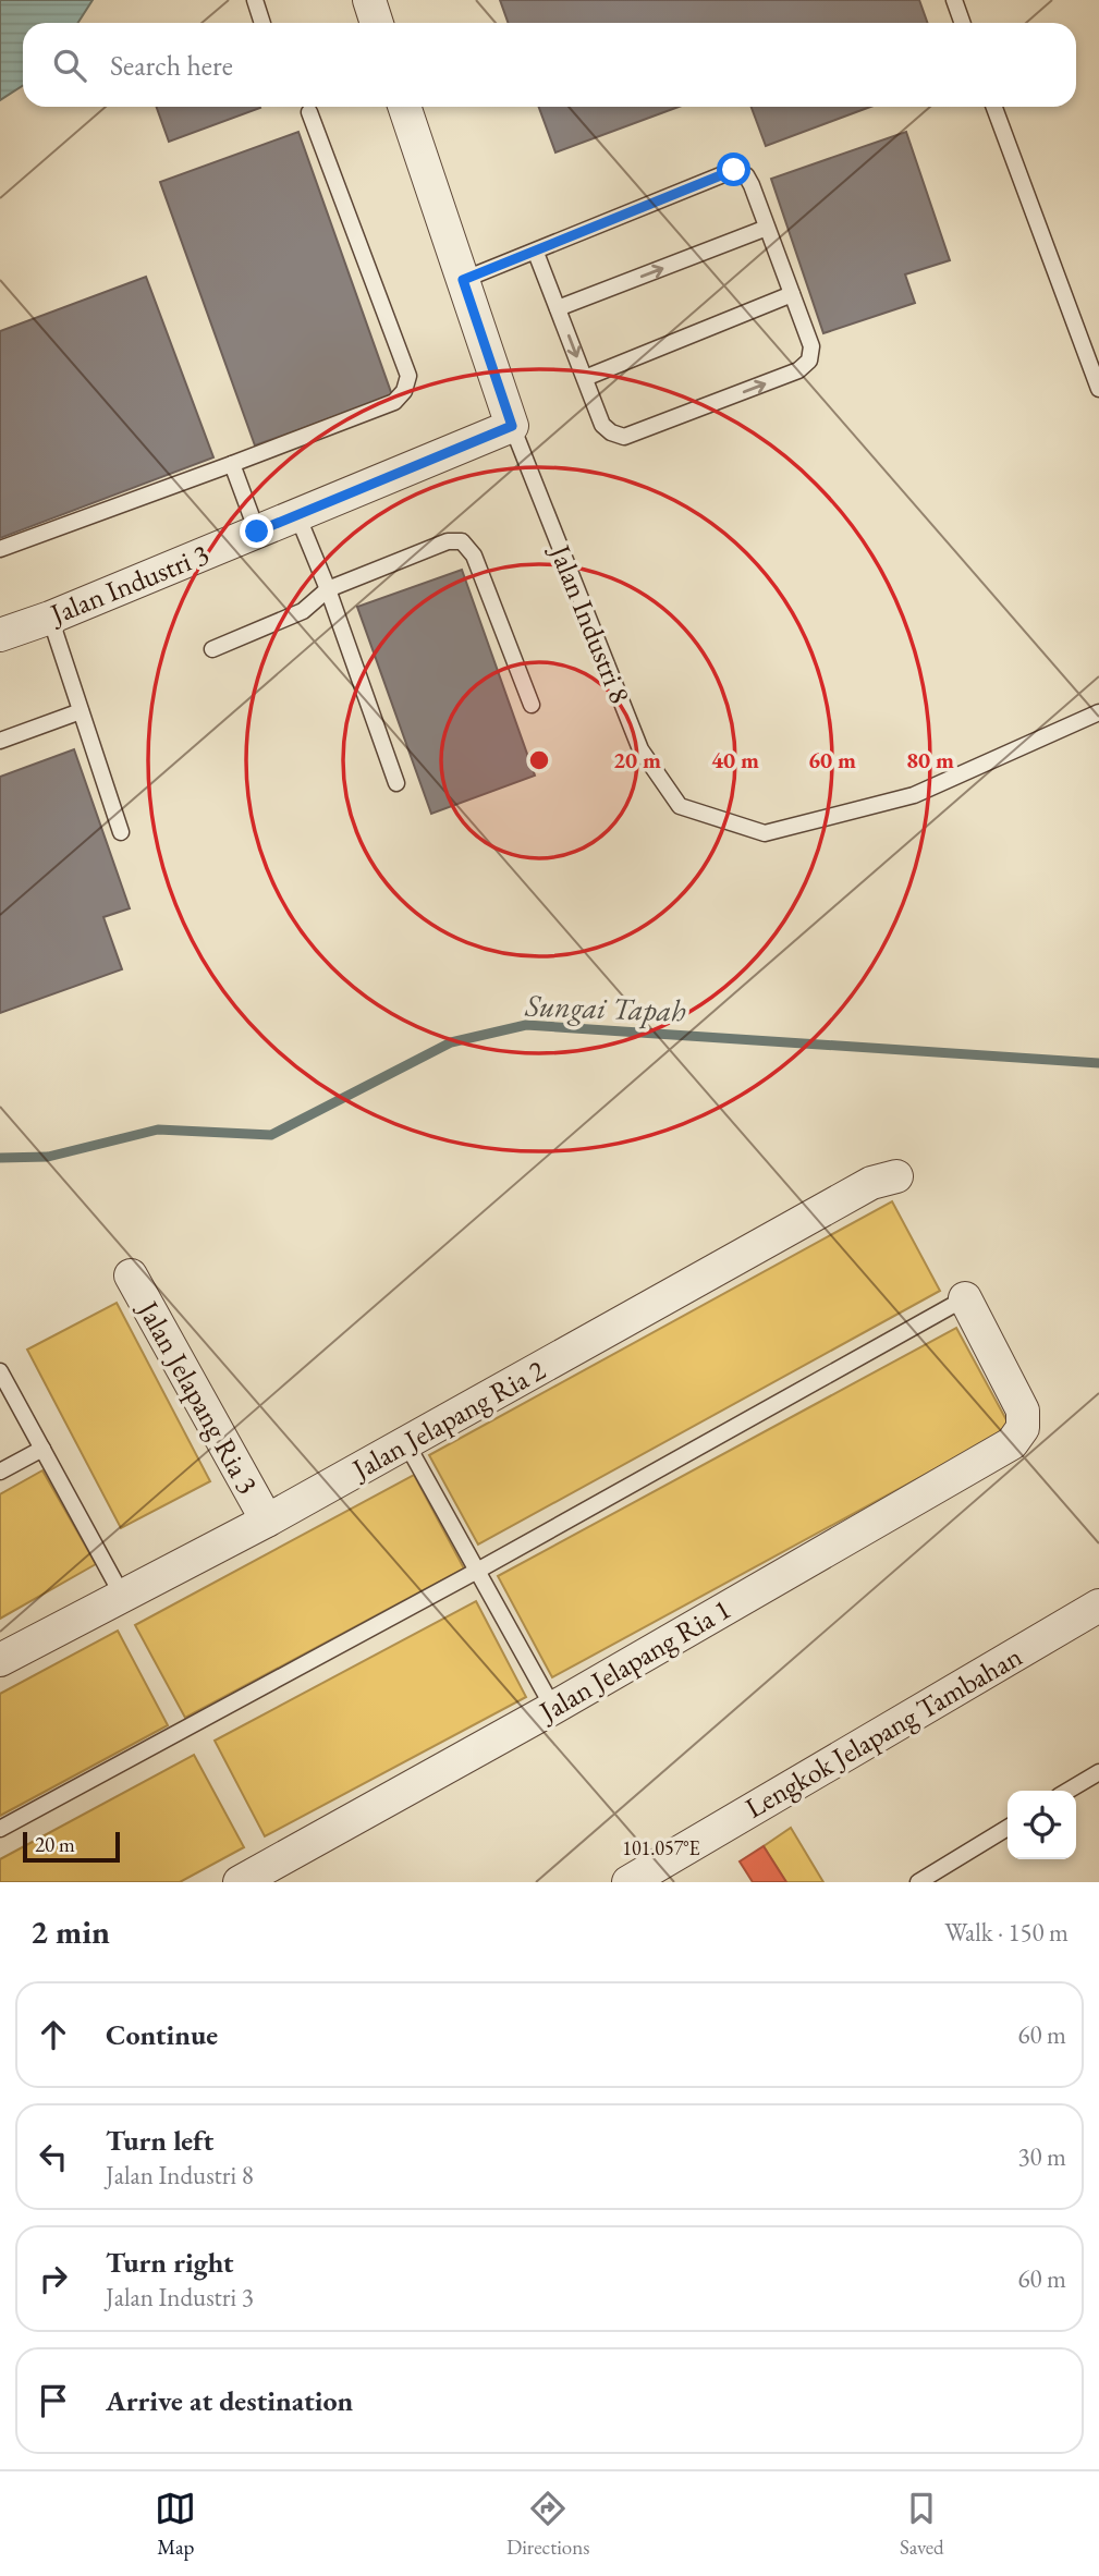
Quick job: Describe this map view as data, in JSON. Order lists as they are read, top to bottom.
{
  "streets": {
    "street": [
      "Jalan Industri 3",
      "Jalan Industri 8",
      "Jalan Jelapang Ria 3",
      "Jalan Jelapang Ria 2",
      "Jalan Jelapang Ria 1",
      "Lengkok Jelapang Tambahan"
    ]
  },
  "crossings": [
    ["Jalan Industri 3", "Jalan Industri 8"],
    ["Jalan Jelapang Ria 3", "Jalan Jelapang Ria 2"]
  ],
  "water": ["Sungai Tapah"],
  "scale_bar": "20 m",
  "page": {
    "search": "Search here",
    "scale": "20 m",
    "heading": ["2 min", "Walk · 150 m"],
    "list": [
      ["Continue", "60 m"],
      ["Turn left", "Jalan Industri 8", "30 m"],
      ["Turn right", "Jalan Industri 3", "60 m"],
      "Arrive at destination"
    ],
    "nav": ["Map", "Directions", "Saved"]
  },
  "coordinates": ["101.057°E"],
  "rings": [
    "20 m",
    "40 m",
    "60 m",
    "80 m"
  ]
}
